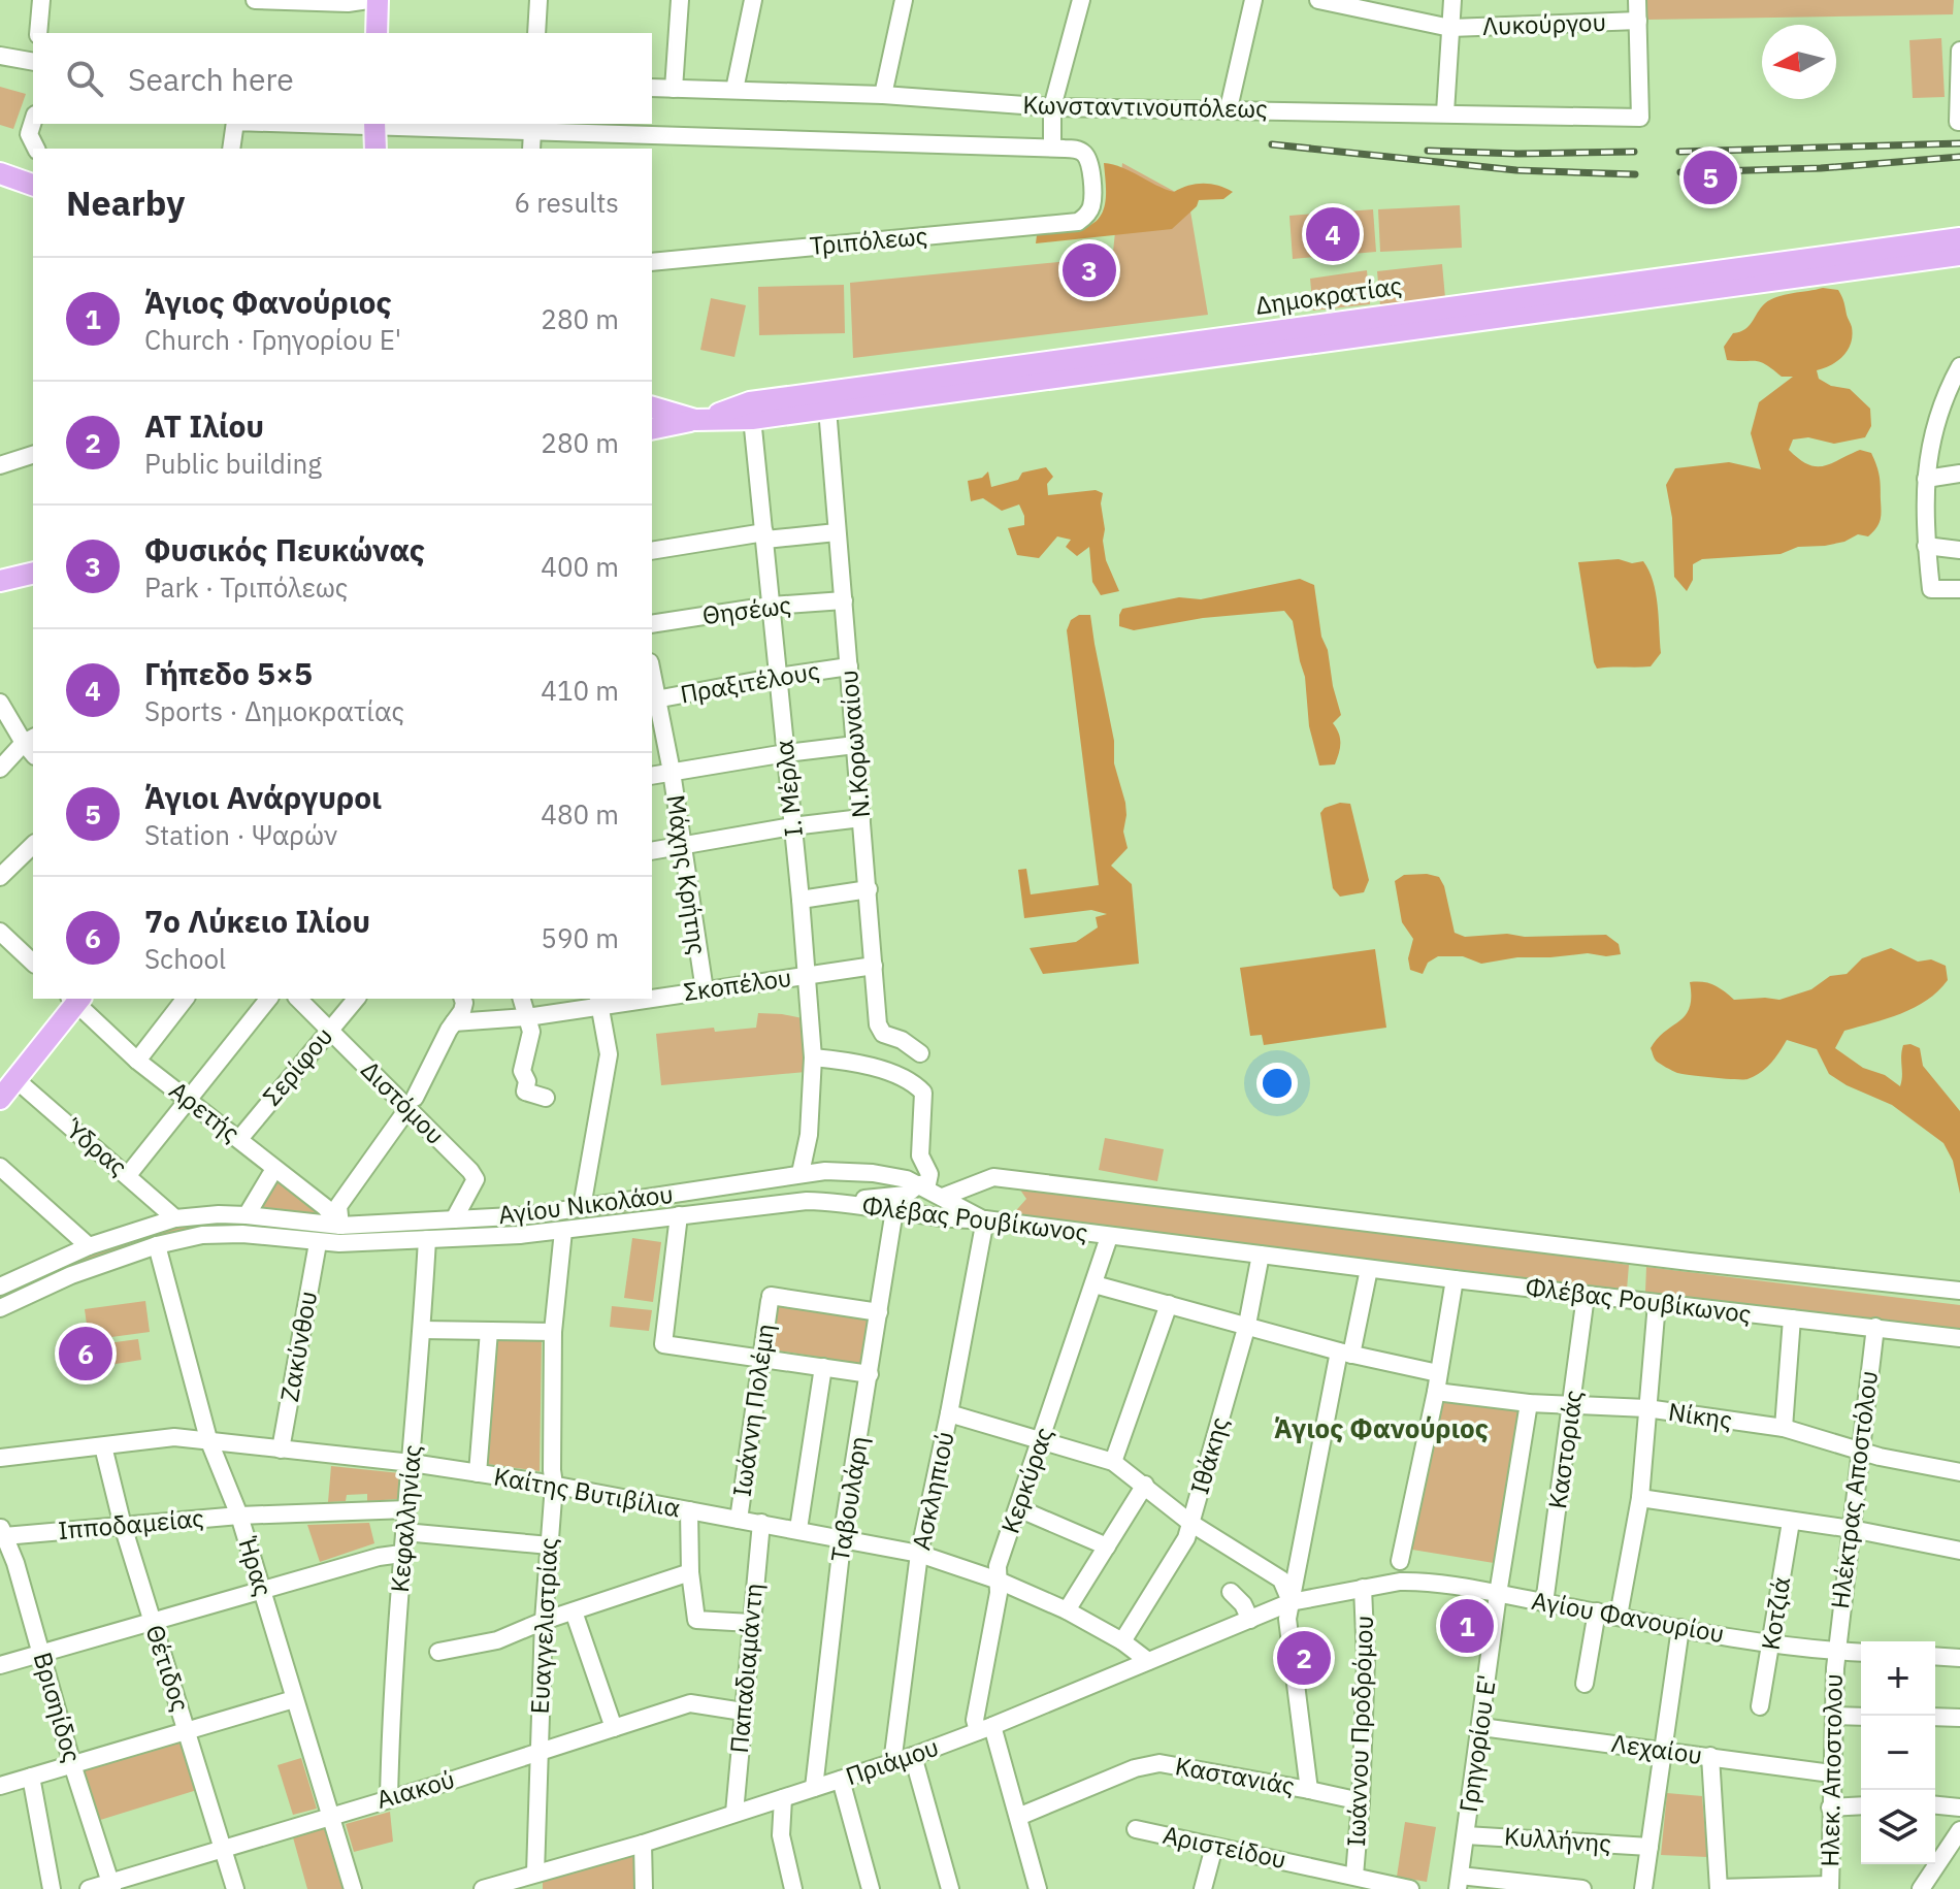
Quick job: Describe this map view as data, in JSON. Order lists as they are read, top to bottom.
{
  "streets": {
    "main road": ["Δημοκρατίας"],
    "street": [
      "Λυκούργου",
      "Κωνσταντινουπόλεως",
      "Τριπόλεως",
      "Θησέως",
      "Πραξιτέλους",
      "Ν.Κορωναίου",
      "Ι. Μέρλα",
      "Μάχης Κρήτης",
      "Σκοπέλου",
      "Σερίφου",
      "Διστόμου",
      "Αρετής",
      "Ύδρας",
      "Αγίου Νικολάου",
      "Φλέβας Ρουβίκωνος",
      "Ζακύνθου",
      "Ιωάννη Πολέμη",
      "Νίκης",
      "Καστοριάς",
      "Ιθάκης",
      "Κερκύρας",
      "Ηλέκτρας Αποστόλου",
      "Ασκληπιού",
      "Καίτης Βυτιβίλια",
      "Ταβουλάρη",
      "Κεφαλληνίας",
      "Ιπποδαμείας",
      "Ήρας",
      "Κοτζιά",
      "Αγίου Φανουρίου",
      "Ευαγγελιστρίας",
      "Θέτιδος",
      "Παπαδιαμάντη",
      "Βρισηίδος",
      "Ιωάννου Προδρόμου",
      "Γρηγορίου Ε'",
      "Λεχαίου",
      "Πριάμου",
      "Ηλεκ. Αποστολου",
      "Καστανιάς",
      "Αιακού",
      "Κυλλήνης",
      "Αριστείδου"
    ]
  },
  "crossings": [
    ["Λυκούργου", "Κωνσταντινουπόλεως"],
    ["Κωνσταντινουπόλεως", "Τριπόλεως"],
    ["Δημοκρατίας", "Ν.Κορωναίου"],
    ["Δημοκρατίας", "Ι. Μέρλα"],
    ["Θησέως", "Ν.Κορωναίου"],
    ["Θησέως", "Ι. Μέρλα"],
    ["Πραξιτέλους", "Ν.Κορωναίου"],
    ["Πραξιτέλους", "Ι. Μέρλα"],
    ["Πραξιτέλους", "Μάχης Κρήτης"],
    ["Ν.Κορωναίου", "Σκοπέλου"],
    ["Ι. Μέρλα", "Σκοπέλου"],
    ["Ι. Μέρλα", "Αγίου Νικολάου"],
    ["Μάχης Κρήτης", "Σκοπέλου"],
    ["Σερίφου", "Διστόμου"],
    ["Σερίφου", "Αρετής"],
    ["Διστόμου", "Αγίου Νικολάου"],
    ["Αρετής", "Αγίου Νικολάου"],
    ["Ύδρας", "Αγίου Νικολάου"],
    ["Αγίου Νικολάου", "Φλέβας Ρουβίκωνος"],
    ["Αγίου Νικολάου", "Ασκληπιού"],
    ["Φλέβας Ρουβίκωνος", "Ζακύνθου"],
    ["Φλέβας Ρουβίκωνος", "Καστοριάς"],
    ["Φλέβας Ρουβίκωνος", "Ιθάκης"],
    ["Φλέβας Ρουβίκωνος", "Κερκύρας"],
    ["Φλέβας Ρουβίκωνος", "Ηλέκτρας Αποστόλου"],
    ["Φλέβας Ρουβίκωνος", "Ασκληπιού"],
    ["Φλέβας Ρουβίκωνος", "Ταβουλάρη"],
    ["Φλέβας Ρουβίκωνος", "Κεφαλληνίας"],
    ["Φλέβας Ρουβίκωνος", "Ήρας"],
    ["Φλέβας Ρουβίκωνος", "Ευαγγελιστρίας"],
    ["Ζακύνθου", "Καίτης Βυτιβίλια"],
    ["Ιωάννη Πολέμη", "Καίτης Βυτιβίλια"],
    ["Ιωάννη Πολέμη", "Ταβουλάρη"],
    ["Νίκης", "Καστοριάς"],
    ["Νίκης", "Ηλέκτρας Αποστόλου"],
    ["Νίκης", "Γρηγορίου Ε'"],
    ["Καστοριάς", "Αγίου Φανουρίου"],
    ["Ιθάκης", "Καίτης Βυτιβίλια"],
    ["Κερκύρας", "Καίτης Βυτιβίλια"],
    ["Κερκύρας", "Πριάμου"],
    ["Κερκύρας", "Καστανιάς"],
    ["Ηλέκτρας Αποστόλου", "Αγίου Φανουρίου"],
    ["Ηλέκτρας Αποστόλου", "Ηλεκ. Αποστολου"],
    ["Ασκληπιού", "Καίτης Βυτιβίλια"],
    ["Ασκληπιού", "Πριάμου"],
    ["Καίτης Βυτιβίλια", "Ταβουλάρη"],
    ["Καίτης Βυτιβίλια", "Κεφαλληνίας"],
    ["Καίτης Βυτιβίλια", "Ήρας"],
    ["Καίτης Βυτιβίλια", "Ευαγγελιστρίας"],
    ["Καίτης Βυτιβίλια", "Θέτιδος"],
    ["Καίτης Βυτιβίλια", "Παπαδιαμάντη"],
    ["Καίτης Βυτιβίλια", "Πριάμου"],
    ["Ταβουλάρη", "Πριάμου"],
    ["Κεφαλληνίας", "Ιπποδαμείας"],
    ["Κεφαλληνίας", "Αιακού"],
    ["Ιπποδαμείας", "Ήρας"],
    ["Ιπποδαμείας", "Θέτιδος"],
    ["Ιπποδαμείας", "Βρισηίδος"],
    ["Ήρας", "Αιακού"],
    ["Κοτζιά", "Αγίου Φανουρίου"],
    ["Αγίου Φανουρίου", "Ιωάννου Προδρόμου"],
    ["Αγίου Φανουρίου", "Γρηγορίου Ε'"],
    ["Αγίου Φανουρίου", "Πριάμου"],
    ["Αγίου Φανουρίου", "Ηλεκ. Αποστολου"],
    ["Ευαγγελιστρίας", "Πριάμου"],
    ["Ευαγγελιστρίας", "Αιακού"],
    ["Θέτιδος", "Αιακού"],
    ["Παπαδιαμάντη", "Πριάμου"],
    ["Παπαδιαμάντη", "Αιακού"],
    ["Βρισηίδος", "Αιακού"],
    ["Ιωάννου Προδρόμου", "Καστανιάς"],
    ["Ιωάννου Προδρόμου", "Αριστείδου"],
    ["Γρηγορίου Ε'", "Λεχαίου"],
    ["Γρηγορίου Ε'", "Κυλλήνης"],
    ["Λεχαίου", "Ηλεκ. Αποστολου"]
  ],
  "districts": ["Άγιος Φανούριος"],
  "north": "left",
  "page": {
    "search": "Search here",
    "pins": [
      "5",
      "4",
      "3",
      "6",
      "1",
      "2"
    ],
    "heading": ["Nearby", "6 results"],
    "list": [
      {
        "mark": "1",
        "name": "Άγιος Φανούριος",
        "note": "Church · Γρηγορίου Ε'",
        "value": "280 m"
      },
      {
        "mark": "2",
        "name": "ΑΤ Ιλίου",
        "note": "Public building",
        "value": "280 m"
      },
      {
        "mark": "3",
        "name": "Φυσικός Πευκώνας",
        "note": "Park · Τριπόλεως",
        "value": "400 m"
      },
      {
        "mark": "4",
        "name": "Γήπεδο 5×5",
        "note": "Sports · Δημοκρατίας",
        "value": "410 m"
      },
      {
        "mark": "5",
        "name": "Άγιοι Ανάργυροι",
        "note": "Station · Ψαρών",
        "value": "480 m"
      },
      {
        "mark": "6",
        "name": "7ο Λύκειο Ιλίου",
        "note": "School",
        "value": "590 m"
      }
    ],
    "map_buttons": ["+", "−"]
  }
}
